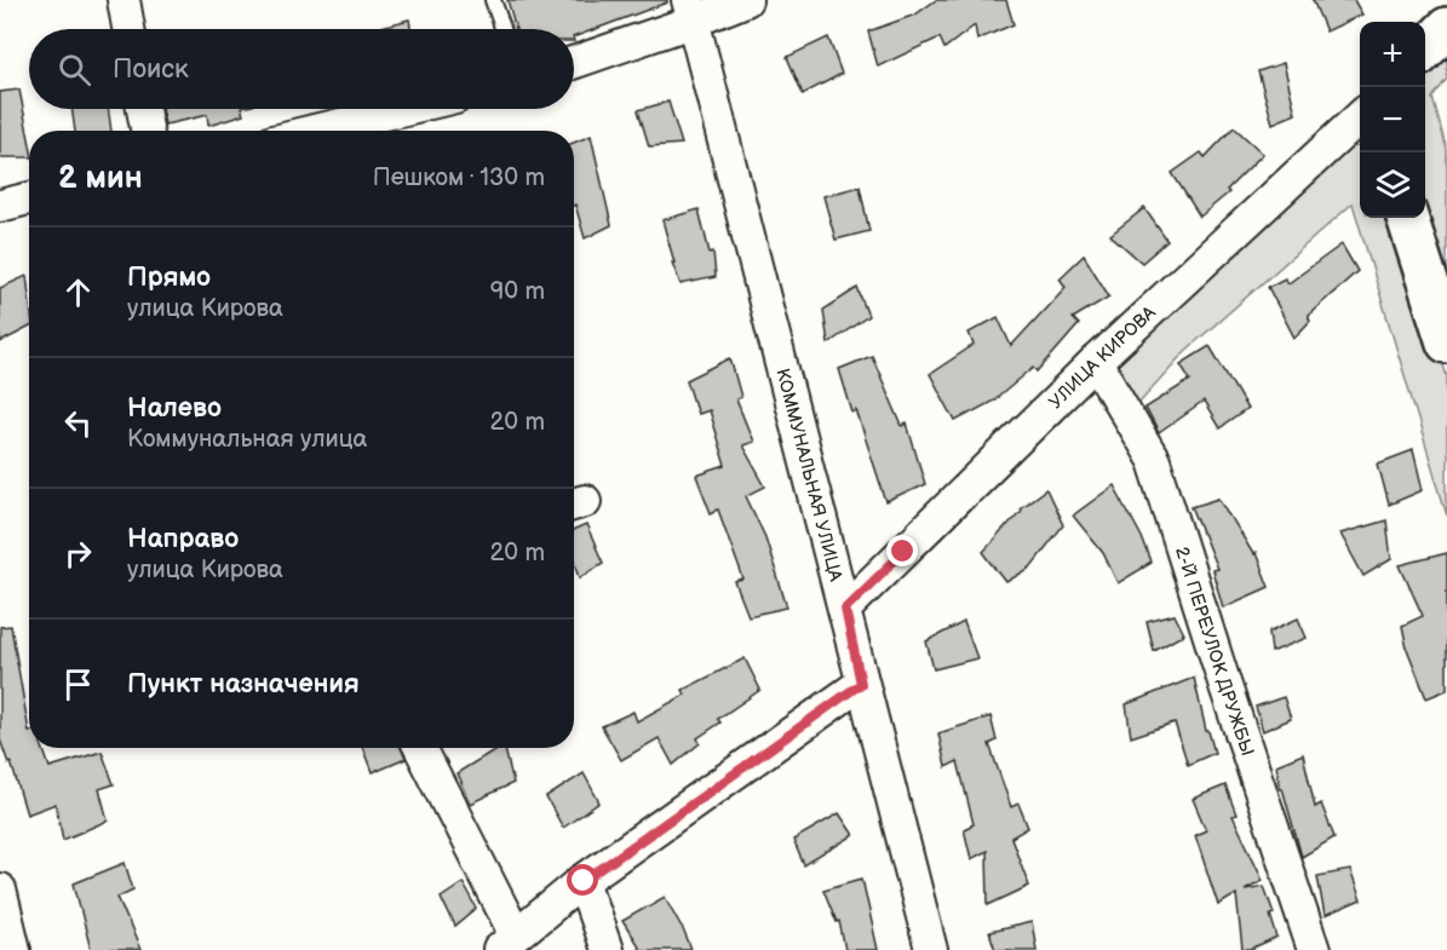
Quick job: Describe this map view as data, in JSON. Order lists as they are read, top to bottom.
{
  "streets": {
    "street": ["УЛИЦА КИРОВА", "КОММУНАЛЬНАЯ УЛИЦА", "2-Й ПЕРЕУЛОК ДРУЖБЫ"]
  },
  "crossings": [
    ["УЛИЦА КИРОВА", "КОММУНАЛЬНАЯ УЛИЦА"],
    ["УЛИЦА КИРОВА", "2-Й ПЕРЕУЛОК ДРУЖБЫ"]
  ],
  "page": {
    "map_buttons": ["+", "−"],
    "search": "Поиск",
    "heading": ["2 мин", "Пешком · 130 m"],
    "list": [
      ["Прямо", "улица Кирова", "90 m"],
      ["Налево", "Коммунальная улица", "20 m"],
      ["Направо", "улица Кирова", "20 m"],
      "Пункт назначения"
    ]
  }
}
